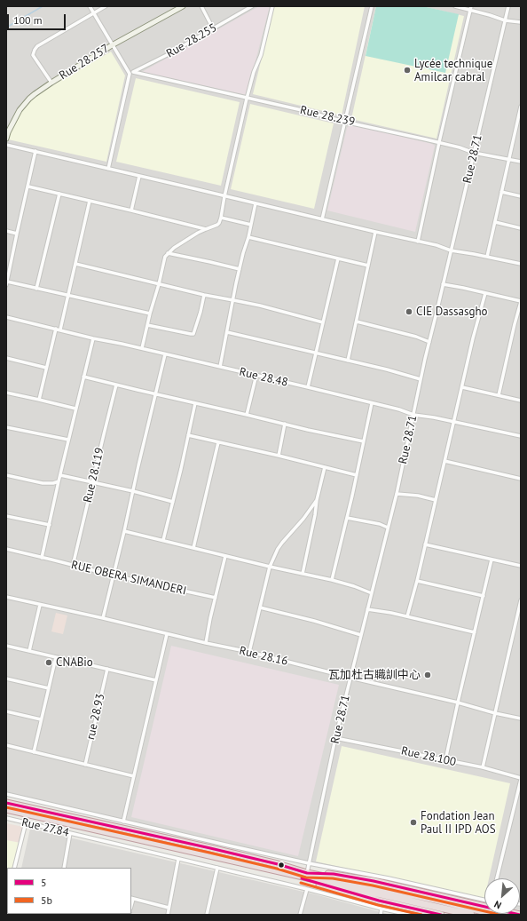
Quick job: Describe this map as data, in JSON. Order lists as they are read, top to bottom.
{
  "streets": {
    "street": [
      "Rue 28.255",
      "Rue 28.257",
      "Rue 28.239",
      "Rue 28.71",
      "Rue 28.48",
      "Rue 28.119",
      "RUE OBERA SIMANDERI",
      "Rue 28.16",
      "rue 28.93",
      "Rue 28.100",
      "Rue 27.84"
    ]
  },
  "crossings": [
    ["Rue 28.255", "Rue 28.239"],
    ["Rue 28.239", "Rue 28.71"],
    ["Rue 28.71", "Rue 28.48"],
    ["Rue 28.71", "Rue 28.16"],
    ["Rue 28.71", "Rue 28.100"],
    ["Rue 28.119", "RUE OBERA SIMANDERI"]
  ],
  "places": [
    "Lycée technique Amilcar cabral",
    "CIE Dassasgho",
    "CNABio",
    "瓦加杜古職訓中心",
    "Fondation Jean Paul II IPD AOS"
  ],
  "lines": ["transit line 5", "transit line 5b"],
  "legend": ["5", "5b"],
  "scale_bar": "100 m",
  "north": "bottom left"
}
